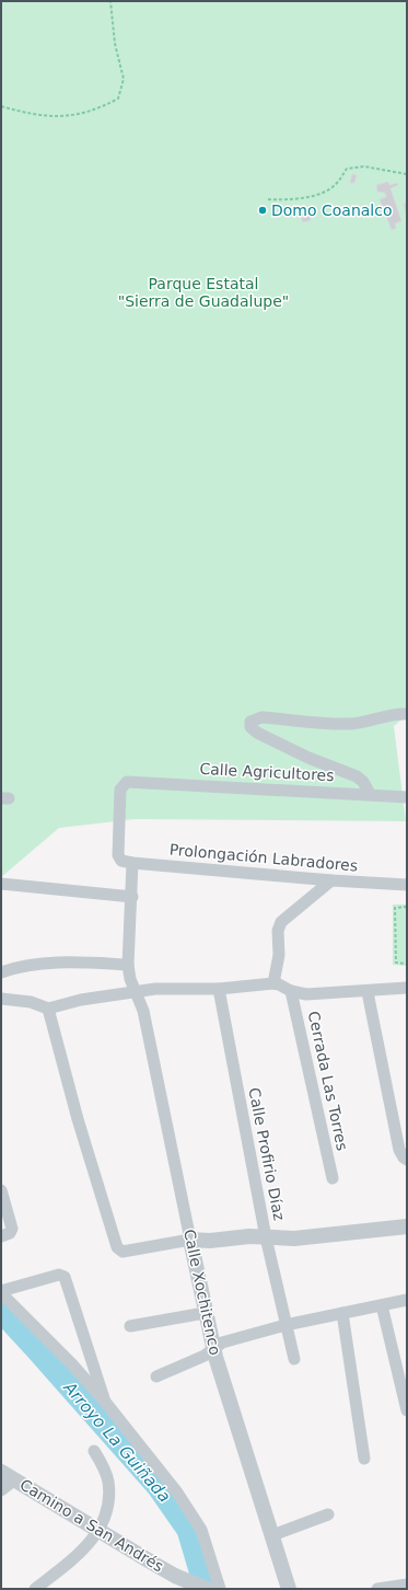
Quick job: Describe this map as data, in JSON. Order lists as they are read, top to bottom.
{
  "streets": {
    "street": [
      "Calle Agricultores",
      "Prolongación Labradores",
      "Cerrada Las Torres",
      "Calle Profirio Díaz",
      "Calle Xochitenco",
      "Camino a San Andrés"
    ]
  },
  "crossings": [
    ["Calle Agricultores", "Prolongación Labradores"],
    ["Prolongación Labradores", "Calle Xochitenco"]
  ],
  "water": ["Arroyo La Guiñada"],
  "parks": ["Parque Estatal \"Sierra de Guadalupe\""],
  "places": ["Domo Coanalco"]
}
